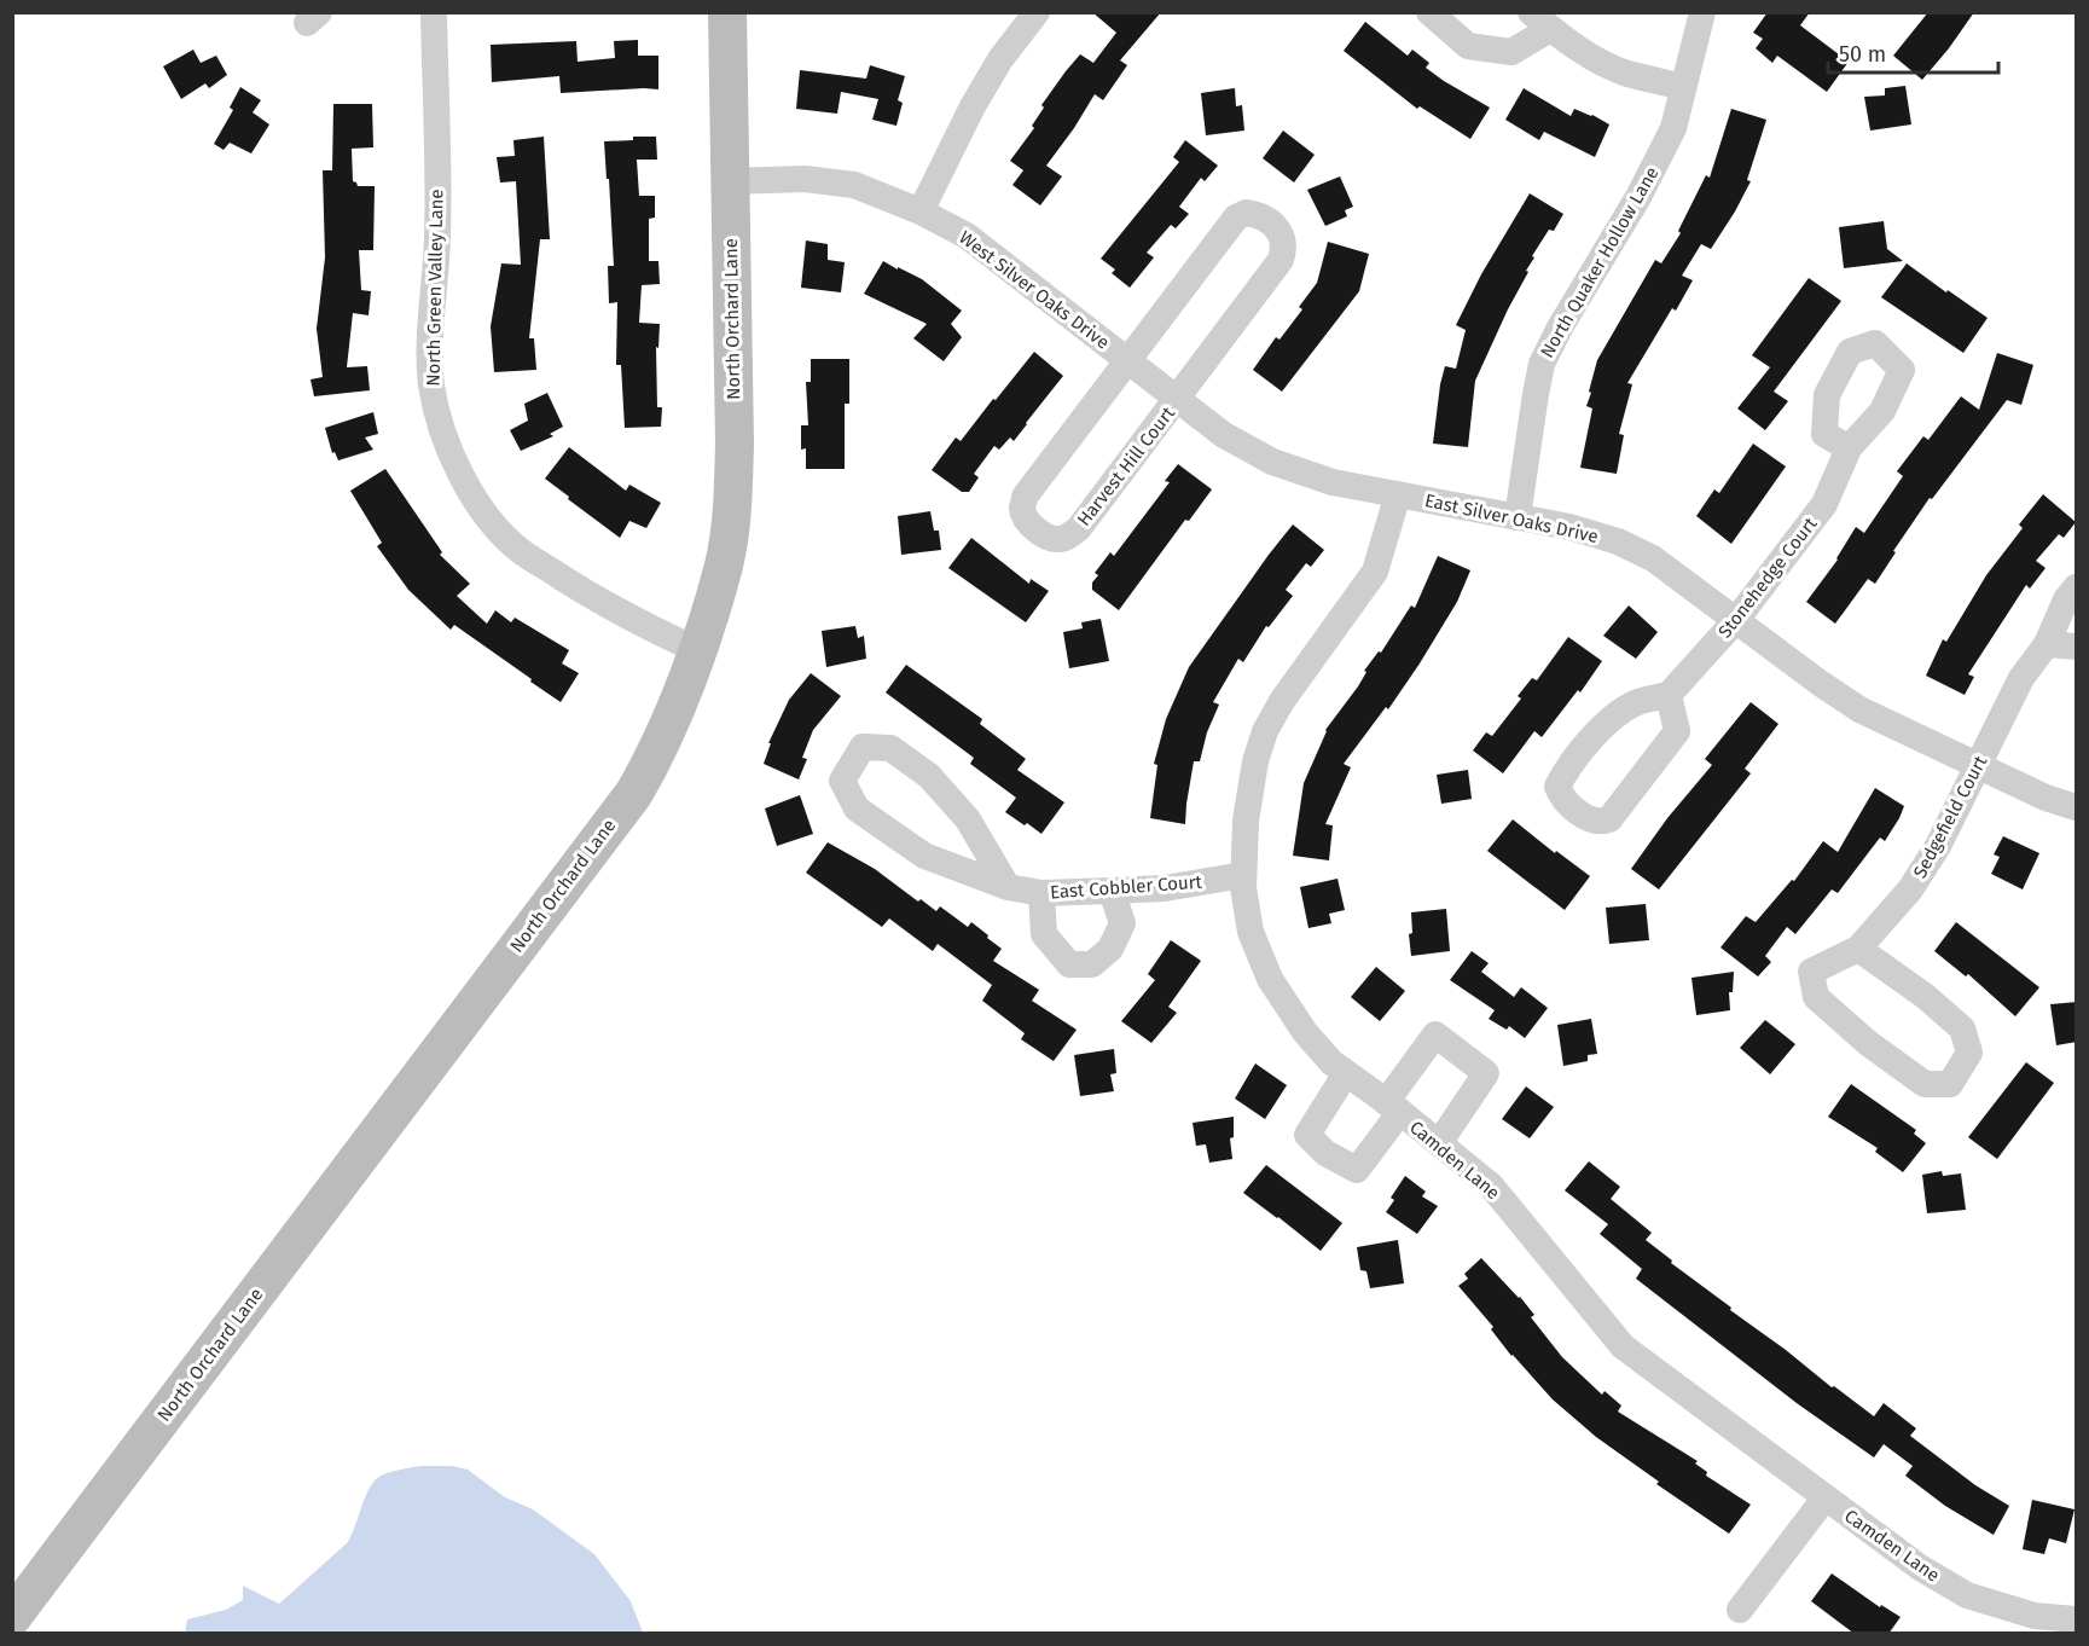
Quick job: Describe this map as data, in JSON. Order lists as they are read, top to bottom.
{
  "streets": {
    "street": [
      "North Quaker Hollow Lane",
      "North Green Valley Lane",
      "West Silver Oaks Drive",
      "North Orchard Lane",
      "Harvest Hill Court",
      "East Silver Oaks Drive",
      "Stonehedge Court",
      "Sedgefield Court",
      "East Cobbler Court",
      "Camden Lane"
    ]
  },
  "crossings": [
    ["North Quaker Hollow Lane", "East Silver Oaks Drive"],
    ["North Green Valley Lane", "North Orchard Lane"],
    ["West Silver Oaks Drive", "North Orchard Lane"],
    ["West Silver Oaks Drive", "Harvest Hill Court"],
    ["West Silver Oaks Drive", "East Silver Oaks Drive"],
    ["Harvest Hill Court", "East Silver Oaks Drive"],
    ["East Silver Oaks Drive", "Stonehedge Court"],
    ["East Silver Oaks Drive", "Sedgefield Court"],
    ["East Silver Oaks Drive", "Camden Lane"],
    ["East Cobbler Court", "Camden Lane"]
  ],
  "scale_bar": "50 m"
}
